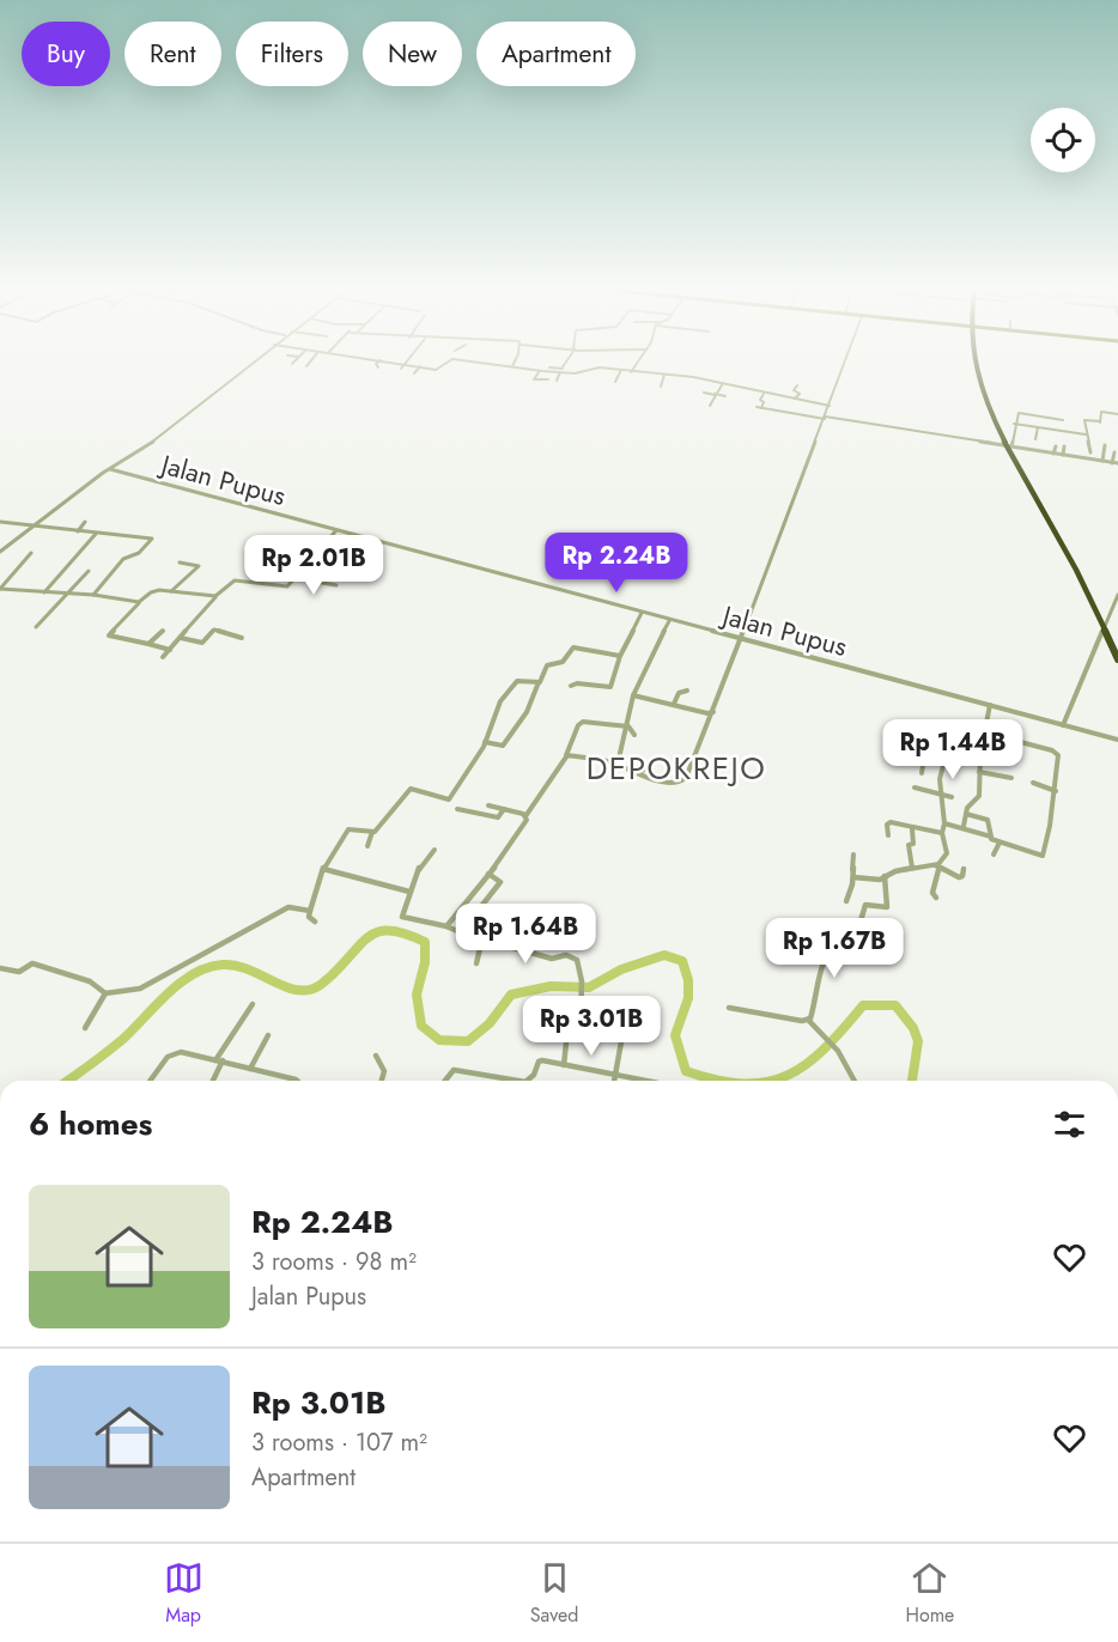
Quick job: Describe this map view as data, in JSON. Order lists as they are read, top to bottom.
{
  "streets": {
    "street": ["Jalan Pupus"]
  },
  "districts": ["DEPOKREJO"],
  "page": {
    "chip": [
      "Buy",
      "Rent",
      "Filters",
      "New",
      "Apartment"
    ],
    "price": [
      "Rp 2.24B",
      "Rp 2.01B",
      "Rp 1.44B",
      "Rp 1.64B",
      "Rp 1.67B",
      "Rp 3.01B"
    ],
    "heading": "6 homes",
    "list": [
      {
        "name": "Rp 2.24B",
        "note": "3 rooms · 98 m² · Jalan Pupus"
      },
      {
        "name": "Rp 3.01B",
        "note": "3 rooms · 107 m² · Apartment"
      }
    ],
    "tabs": ["Map", "Saved", "Home"]
  }
}
